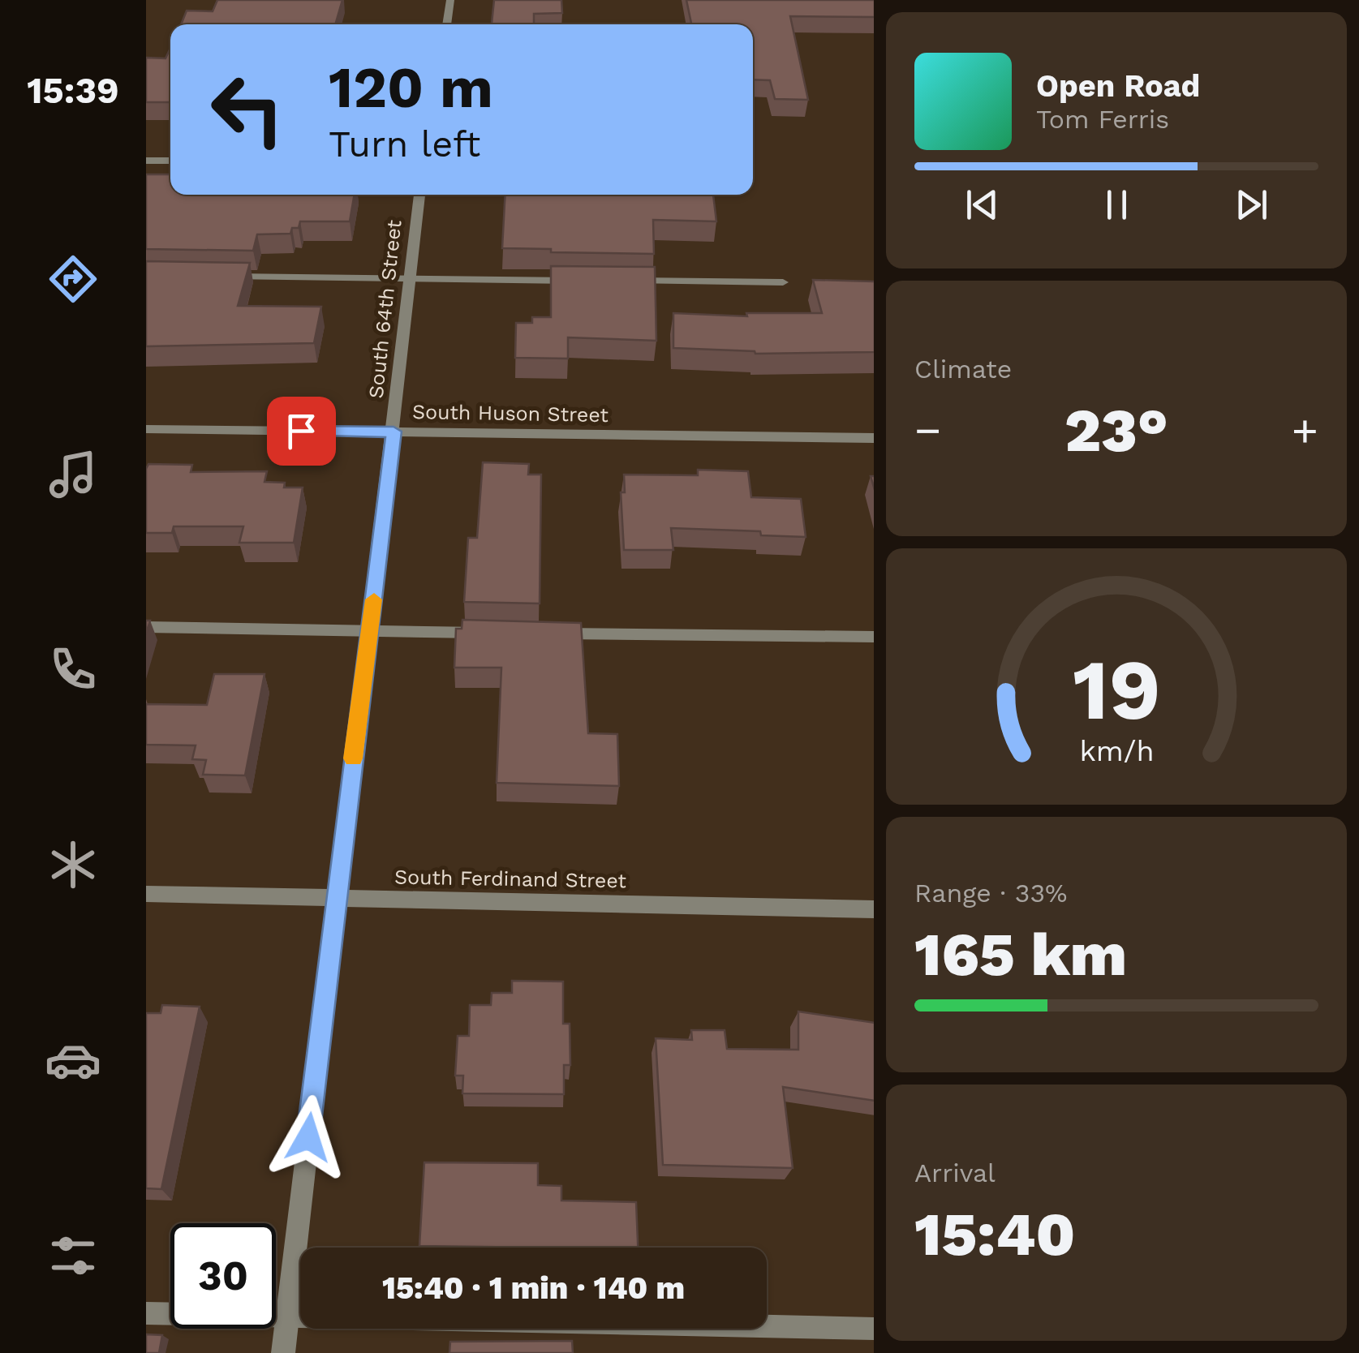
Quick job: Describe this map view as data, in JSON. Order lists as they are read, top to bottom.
{
  "streets": {
    "street": ["South 64th Street", "South Huson Street", "South Ferdinand Street"]
  },
  "crossings": [
    ["South 64th Street", "South Huson Street"],
    ["South 64th Street", "South Ferdinand Street"]
  ],
  "page": {
    "tabs": "15:39",
    "turn": ["120 m", "Turn left"],
    "song": ["Open Road", "Tom Ferris"],
    "tile": [
      "Climate",
      ["Range · 33%", "165 km"],
      ["Arrival", "15:40"]
    ],
    "heat": ["−", "23°", "+"],
    "limit": "30",
    "trip": "15:40 · 1 min · 140 m",
    "gauge": ["19", "km/h"]
  }
}
